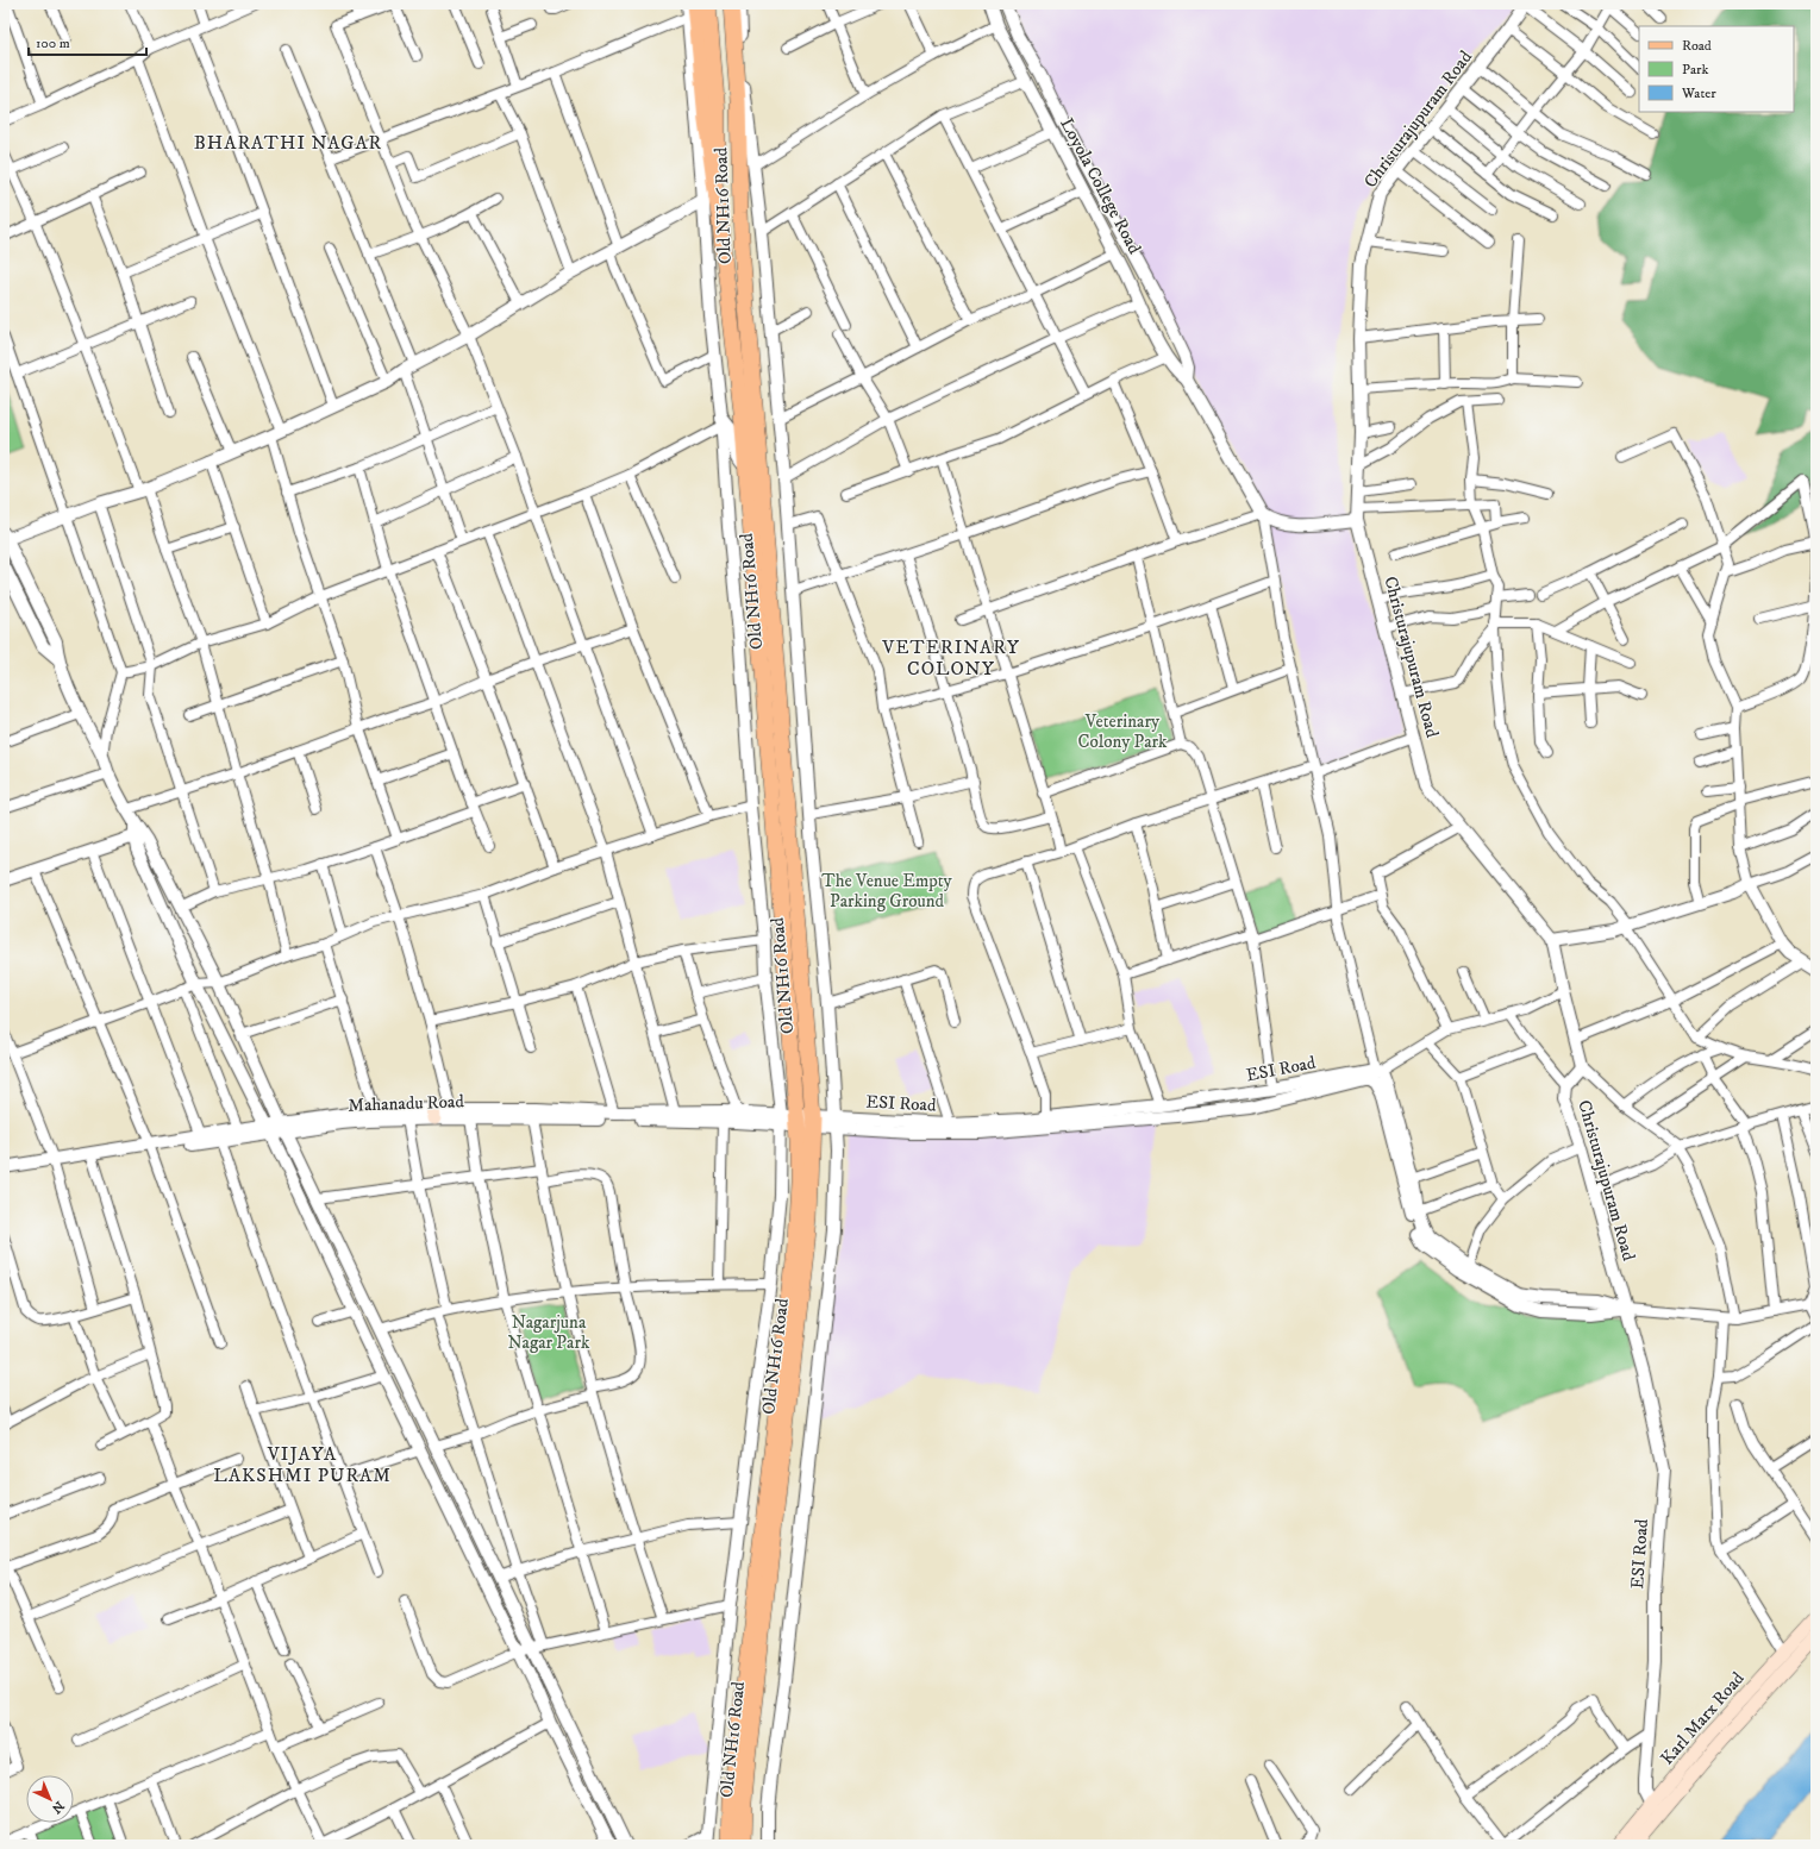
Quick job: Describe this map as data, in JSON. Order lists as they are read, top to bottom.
{
  "streets": {
    "main road": ["Old NH16 Road", "Karl Marx Road"],
    "street": [
      "Christurajupuram Road",
      "Loyola College Road",
      "ESI Road",
      "Mahanadu Road"
    ]
  },
  "crossings": [
    ["Christurajupuram Road", "ESI Road"],
    ["Old NH16 Road", "ESI Road"],
    ["Old NH16 Road", "Mahanadu Road"],
    ["ESI Road", "Mahanadu Road"],
    ["ESI Road", "Karl Marx Road"]
  ],
  "districts": ["BHARATHI NAGAR", "VETERINARY COLONY", "VIJAYA LAKSHMI PURAM"],
  "parks": ["Veterinary Colony Park", "The Venue Empty Parking Ground", "Nagarjuna Nagar Park"],
  "legend": ["Road", "Park", "Water"],
  "scale_bar": "100 m",
  "north": "bottom right"
}
